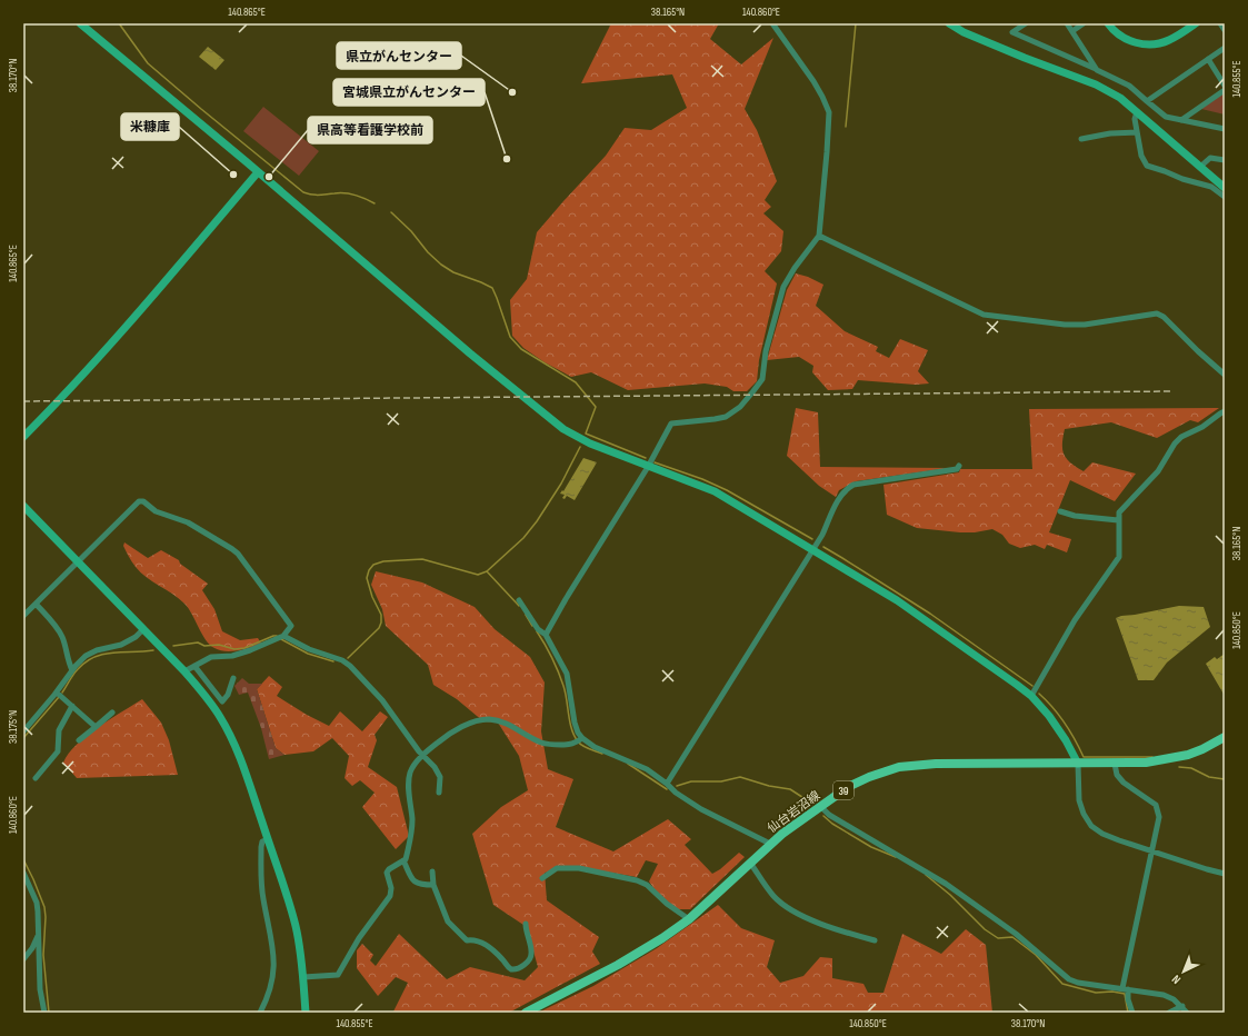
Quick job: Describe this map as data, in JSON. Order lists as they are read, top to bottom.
{
  "streets": {
    "main road": ["39", "仙台岩沼線"]
  },
  "places": [
    "県立がんセンター",
    "宮城県立がんセンター",
    "米糠庫",
    "県高等看護学校前"
  ],
  "north": "bottom left",
  "coordinates": [
    "140.865°E",
    "38.165°N",
    "140.860°E",
    "38.170°N",
    "140.855°E",
    "140.850°E",
    "38.175°N"
  ]
}
